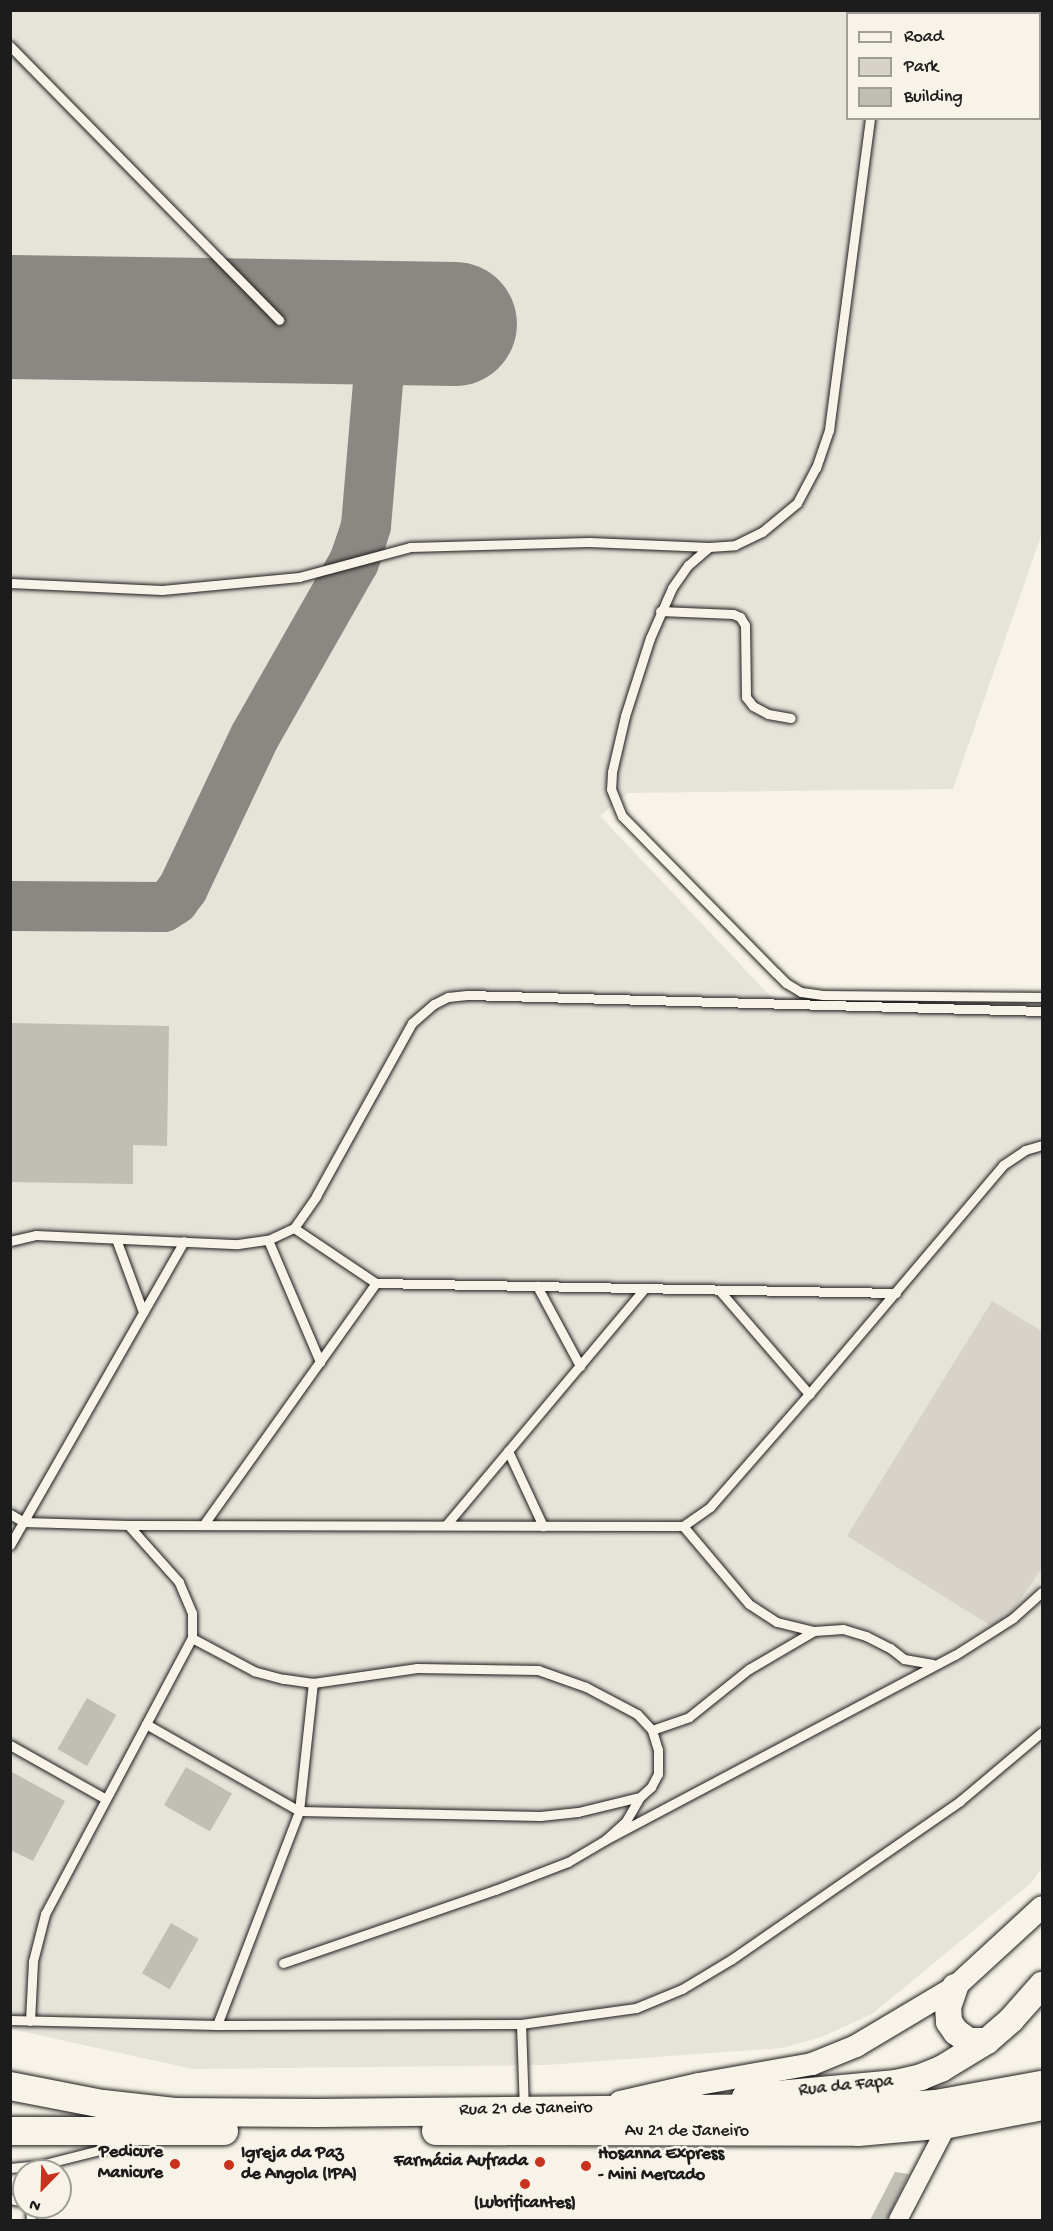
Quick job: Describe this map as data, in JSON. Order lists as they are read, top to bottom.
{
  "streets": {
    "main road": ["Rua da Fapa", "Rua 21 de Janeiro", "Av 21 de Janeiro"]
  },
  "crossings": [
    ["Rua da Fapa", "Rua 21 de Janeiro"]
  ],
  "places": [
    "Farmácia Aufrada",
    "Pedicure Manicure",
    "Igreja da Paz de Angola (IPA)",
    "Hosanna Express - Mini Mercado",
    "(Lubrificantes)"
  ],
  "legend": ["Road", "Park", "Building"],
  "north": "bottom left"
}
